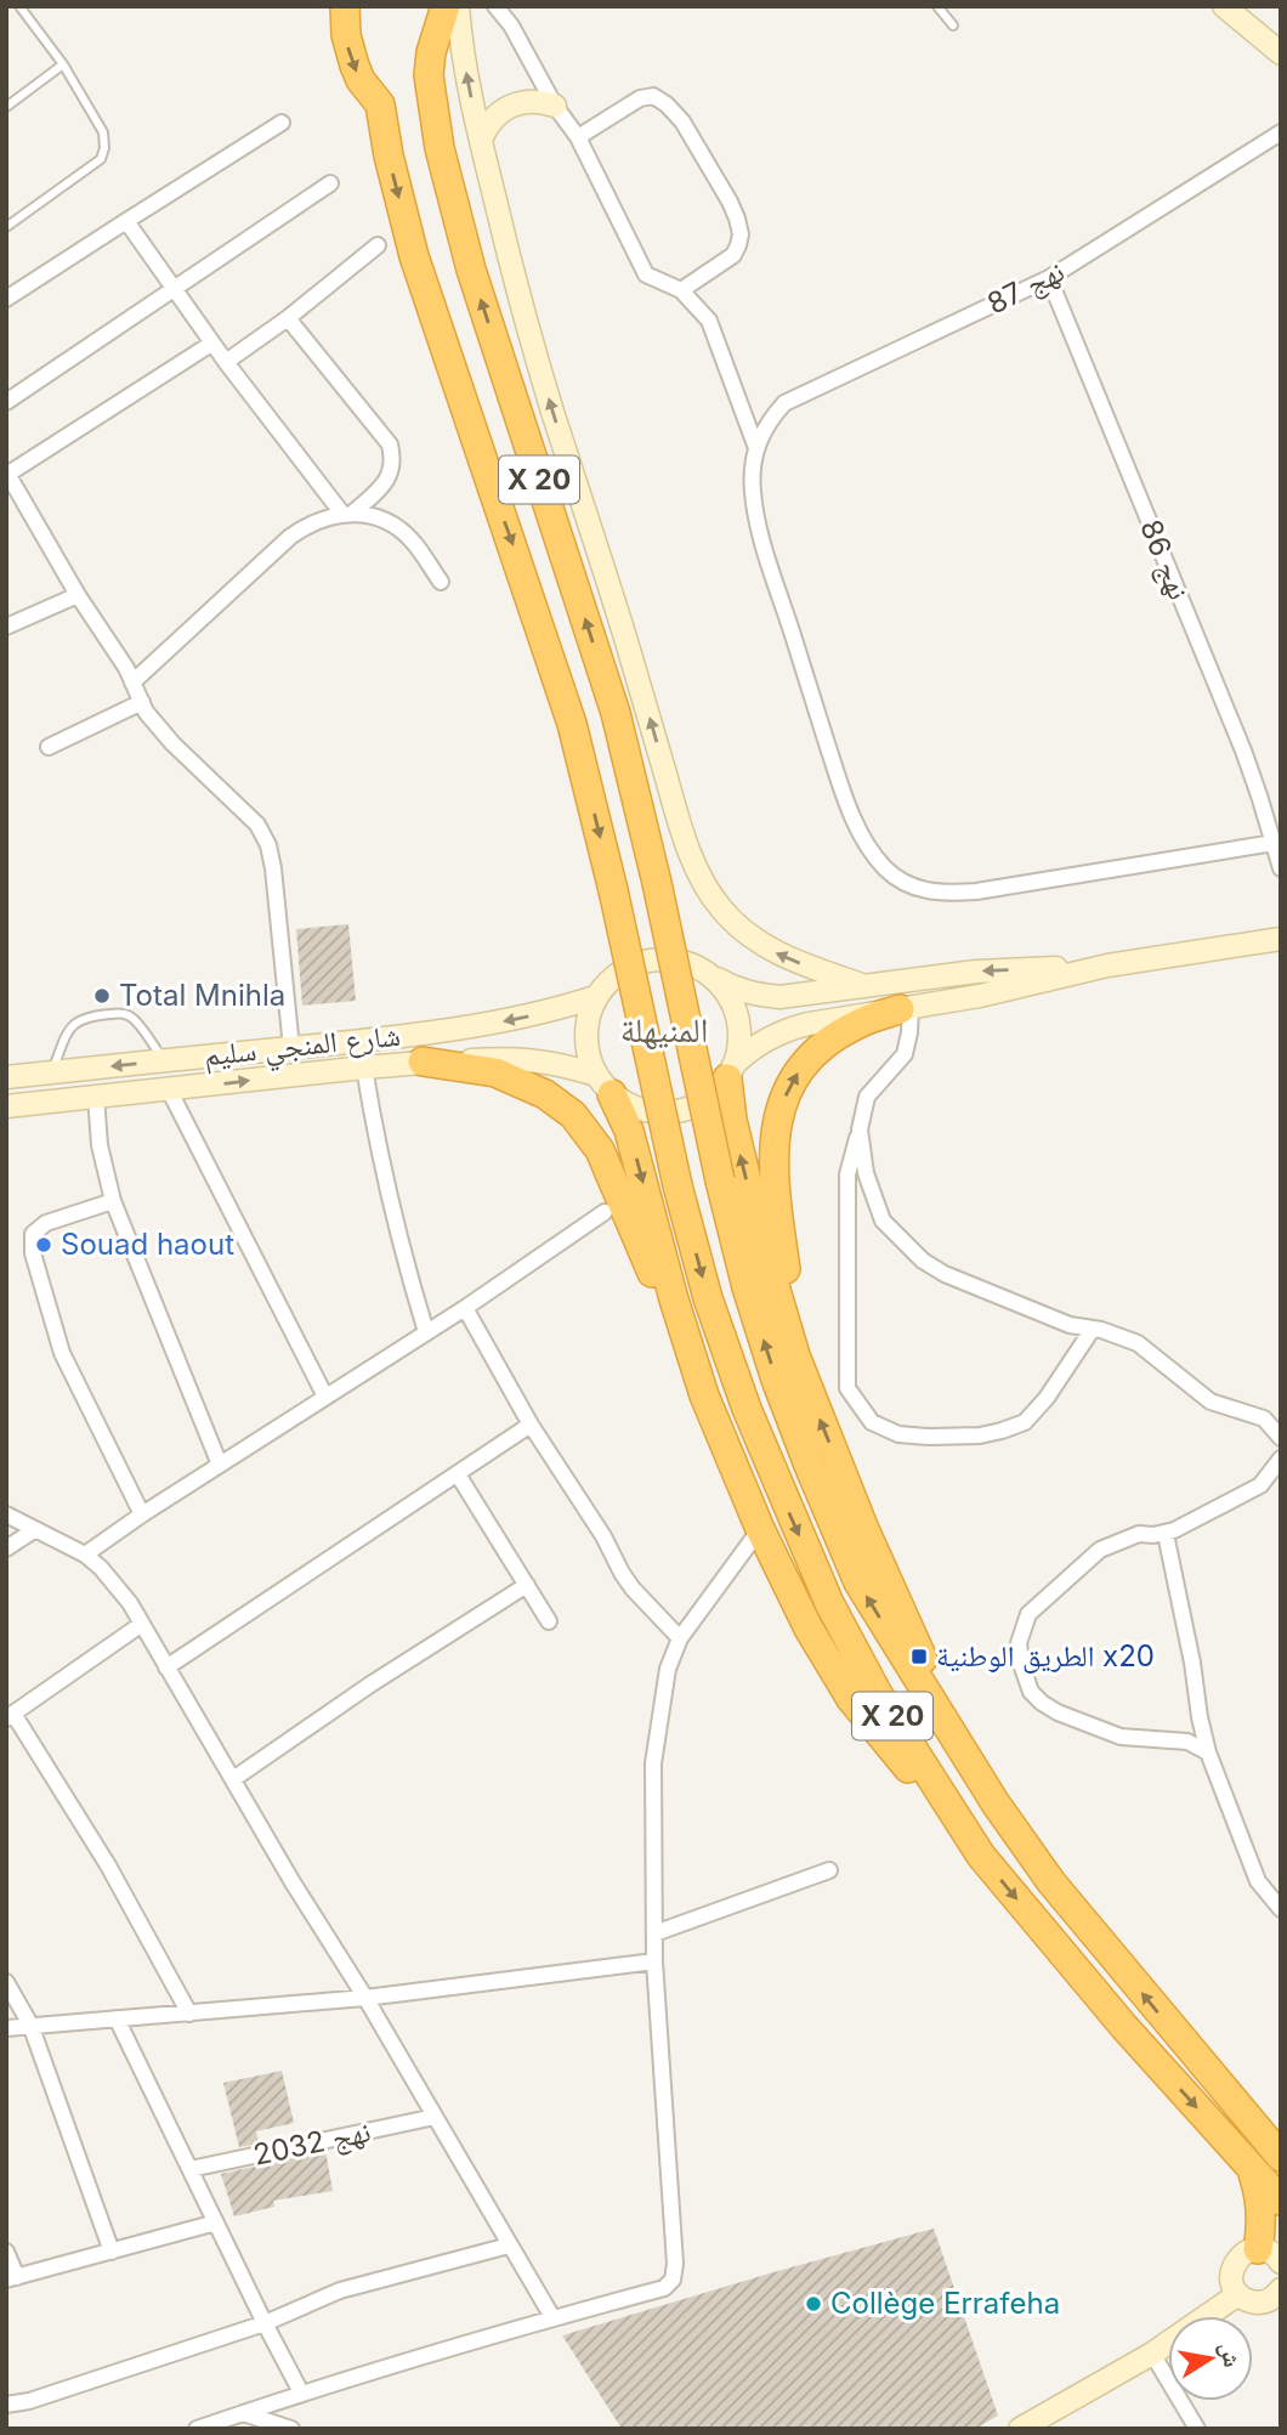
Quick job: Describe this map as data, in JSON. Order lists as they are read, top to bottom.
{
  "streets": {
    "highway": ["X 20"],
    "main road": ["شارع المنجي سليم"],
    "street": ["نهج 87", "نهج 86", "نهج 2032"]
  },
  "crossings": [
    ["نهج 87", "نهج 86"],
    ["X 20", "شارع المنجي سليم"]
  ],
  "districts": ["المنيهلة"],
  "places": {
    "other": ["Total Mnihla", "Souad haout", "Collège Errafeha"],
    "transit": ["الطريق الوطنية x20"]
  },
  "north": "right"
}
